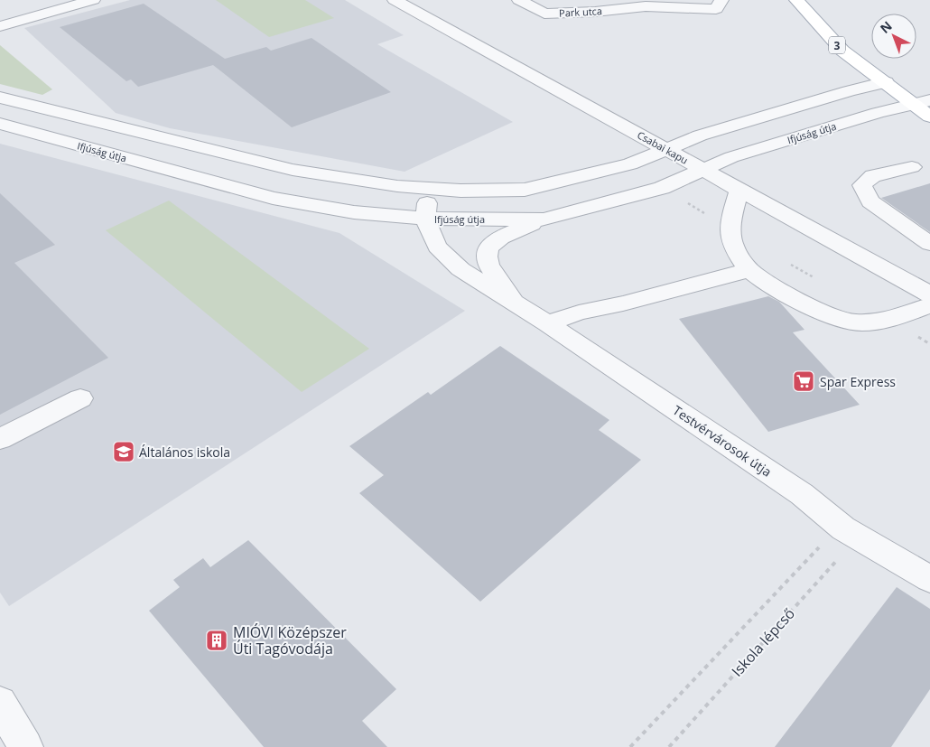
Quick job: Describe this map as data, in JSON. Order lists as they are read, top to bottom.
{
  "streets": {
    "main road": ["3"],
    "street": [
      "Park utca",
      "Ifjúság útja",
      "Csabai kapu",
      "Testvérvárosok útja"
    ],
    "path": ["Iskola lépcső"]
  },
  "crossings": [
    ["3", "Ifjúság útja"],
    ["Ifjúság útja", "Csabai kapu"],
    ["Ifjúság útja", "Testvérvárosok útja"],
    ["Testvérvárosok útja", "Iskola lépcső"]
  ],
  "places": {
    "supermarket": ["Spar Express"],
    "school or university": ["Általános iskola"],
    "building": ["MIÓVI Középszer Úti Tagóvodája"]
  },
  "north": "top left"
}
